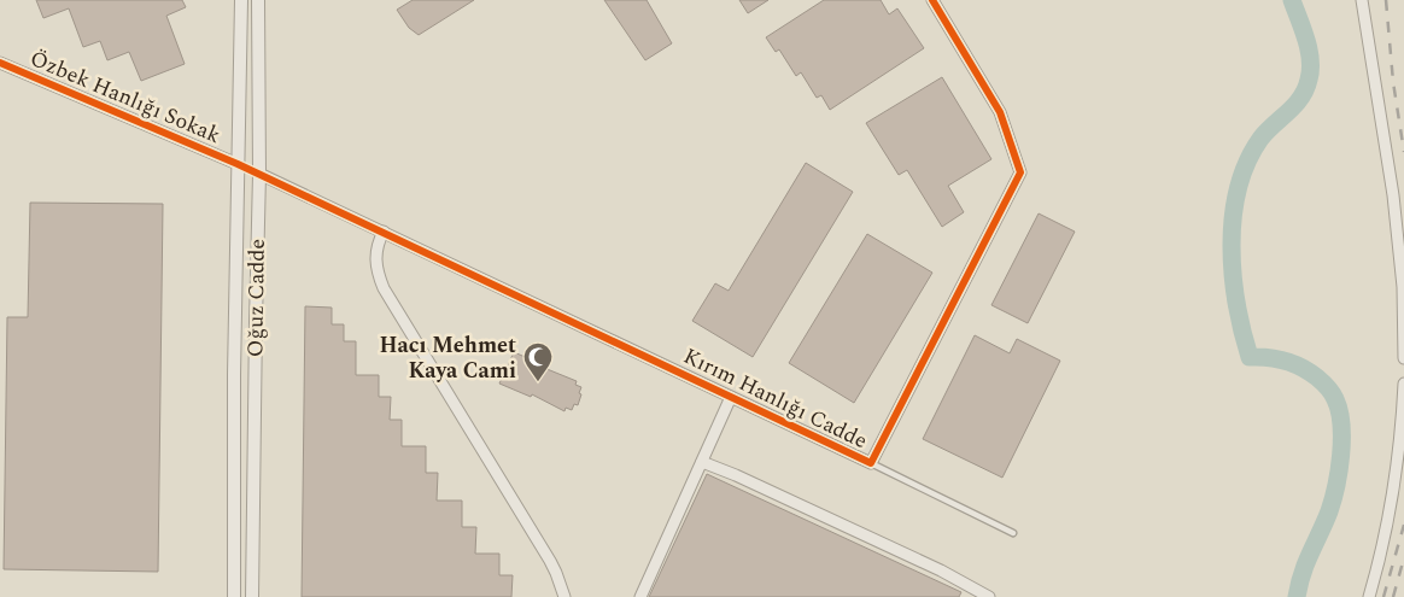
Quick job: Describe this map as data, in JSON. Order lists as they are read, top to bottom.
{
  "streets": {
    "street": ["Özbek Hanlığı Sokak", "Oğuz Cadde", "Kırım Hanlığı Cadde"]
  },
  "crossings": [
    ["Özbek Hanlığı Sokak", "Oğuz Cadde"],
    ["Oğuz Cadde", "Kırım Hanlığı Cadde"]
  ],
  "places": {
    "mosque": ["Hacı Mehmet Kaya Cami"]
  }
}
